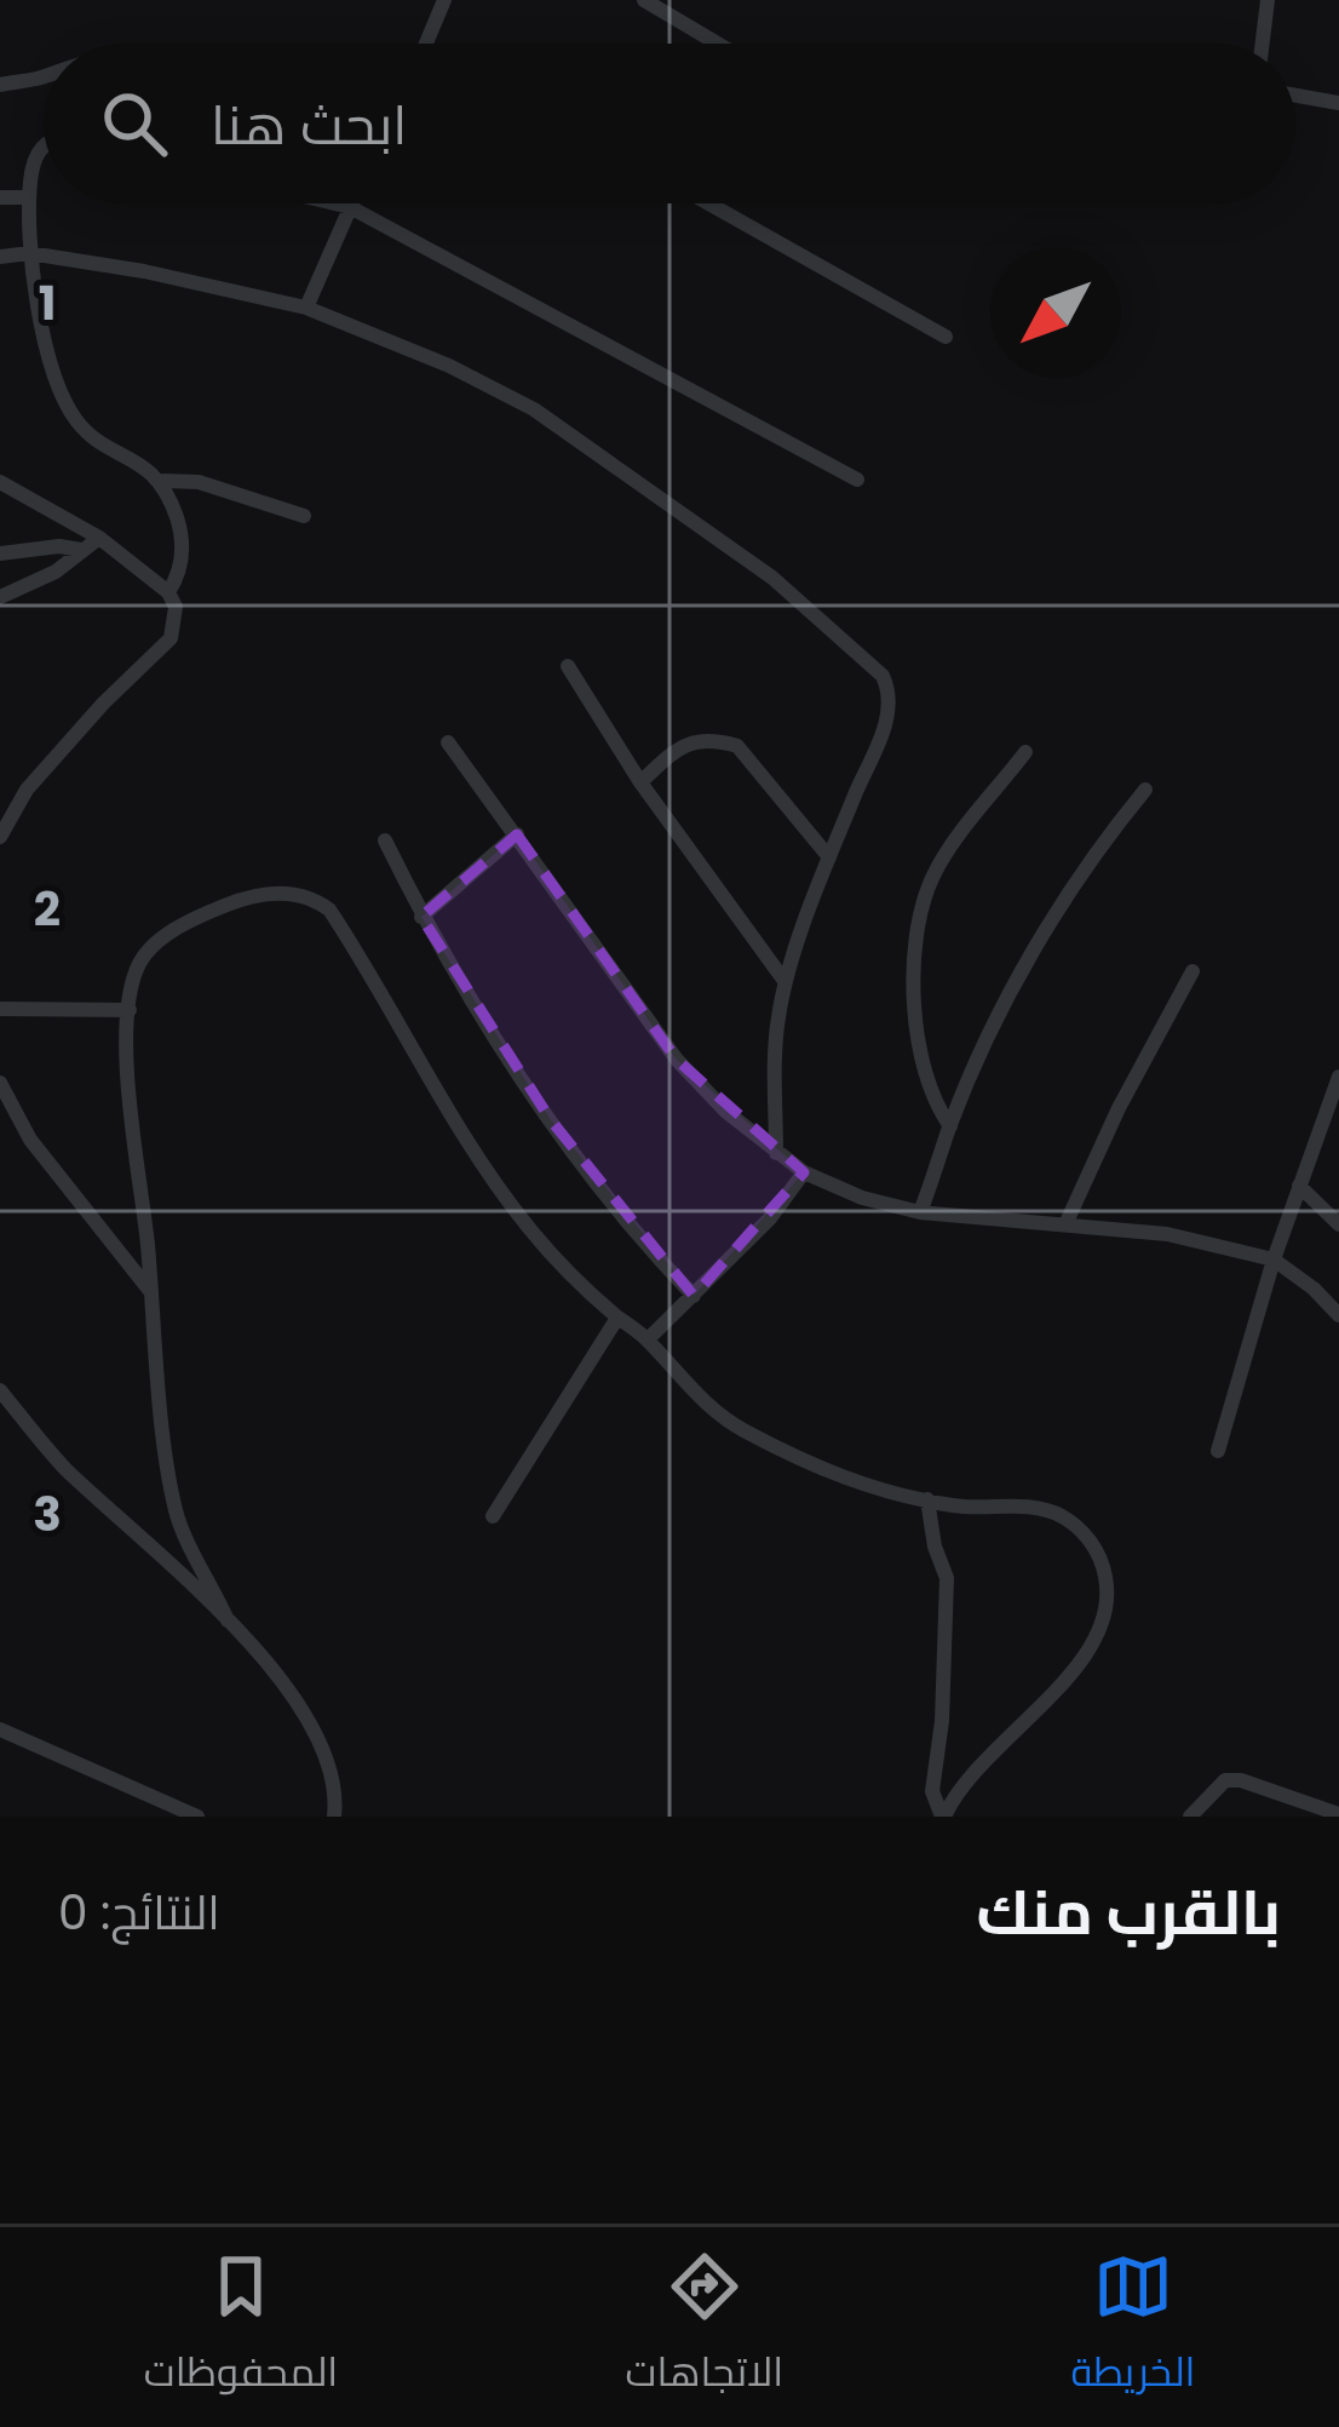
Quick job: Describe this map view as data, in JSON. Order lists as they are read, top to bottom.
{
  "north": "bottom left",
  "page": {
    "search": "ابحث هنا",
    "heading": ["بالقرب منك", "النتائج: 0"],
    "nav": ["الخريطة", "الاتجاهات", "المحفوظات"]
  },
  "grid": {
    "rows": ["1", "2", "3"]
  }
}
